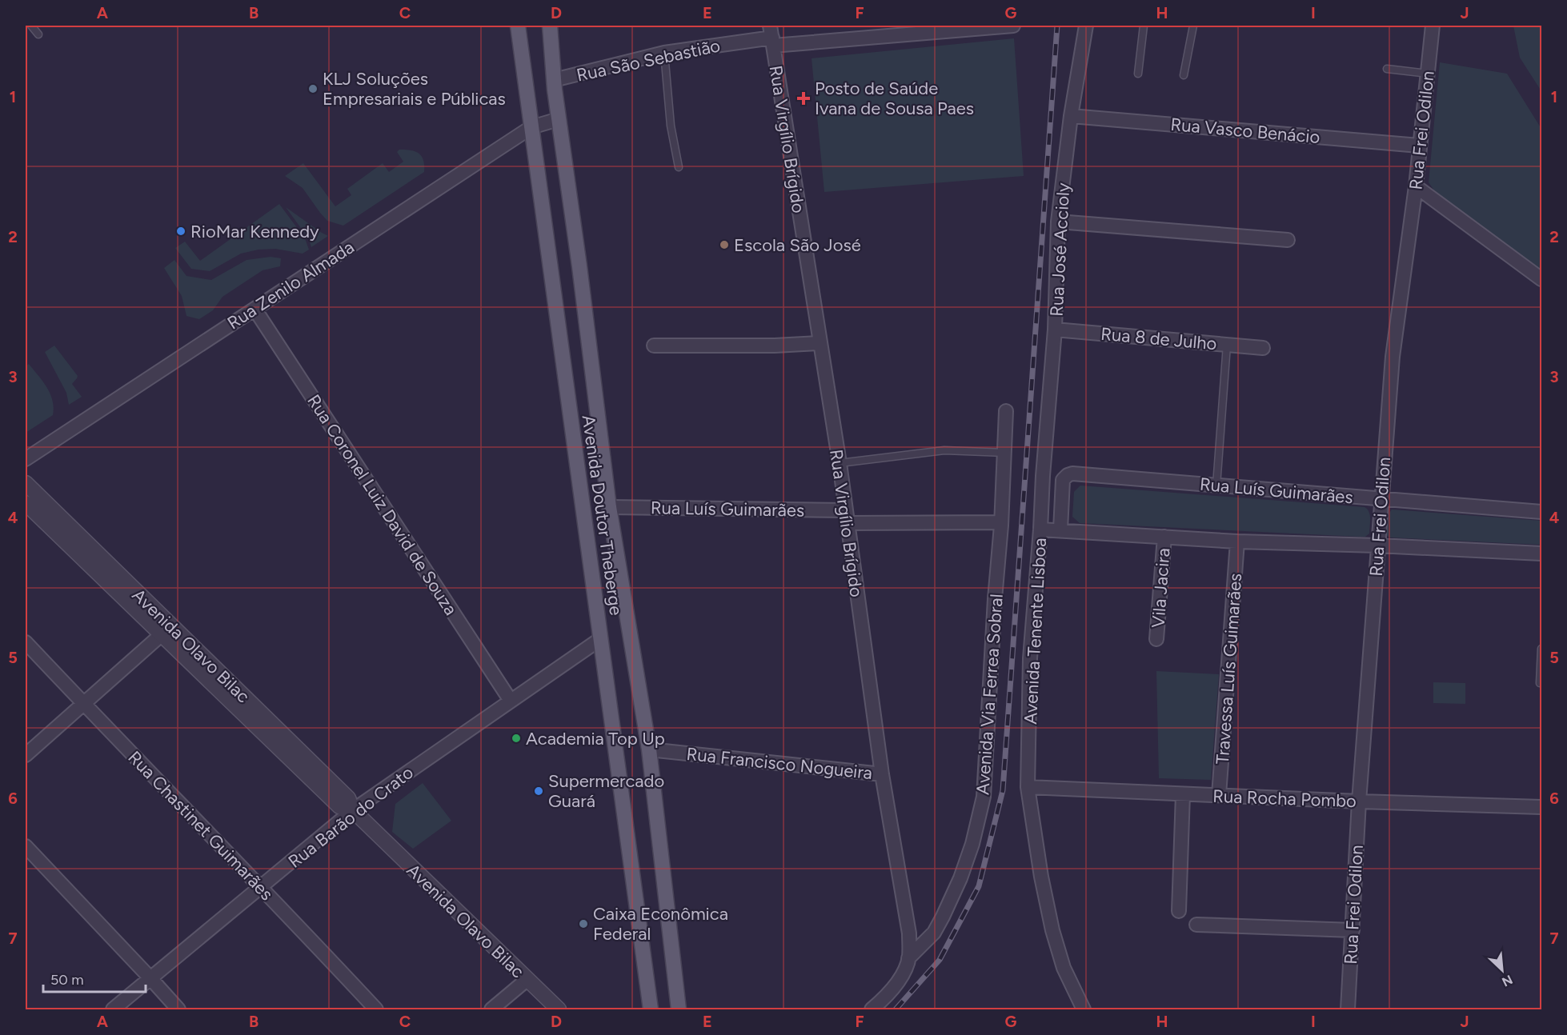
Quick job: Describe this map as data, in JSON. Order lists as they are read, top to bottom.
{
  "streets": {
    "main road": ["Avenida Doutor Theberge"],
    "street": [
      "Rua São Sebastião",
      "Rua Vasco Benácio",
      "Rua Frei Odilon",
      "Rua Virgílio Brígido",
      "Rua José Accioly",
      "Rua Zenilo Almada",
      "Rua 8 de Julho",
      "Rua Luís Guimarães",
      "Rua Coronel Luiz David de Souza",
      "Vila Jacira",
      "Avenida Tenente Lisboa",
      "Avenida Olavo Bilac",
      "Travessa Luís Guimarães",
      "Avenida Via Ferrea Sobral",
      "Rua Francisco Nogueira",
      "Rua Rocha Pombo",
      "Rua Barão do Crato",
      "Rua Chastinet Guimarães"
    ]
  },
  "crossings": [
    ["Rua São Sebastião", "Rua Virgílio Brígido"],
    ["Rua São Sebastião", "Avenida Doutor Theberge"],
    ["Rua Vasco Benácio", "Rua Frei Odilon"],
    ["Rua Vasco Benácio", "Rua José Accioly"],
    ["Rua Frei Odilon", "Rua Luís Guimarães"],
    ["Rua Frei Odilon", "Rua Rocha Pombo"],
    ["Rua Virgílio Brígido", "Rua Luís Guimarães"],
    ["Rua Virgílio Brígido", "Avenida Via Ferrea Sobral"],
    ["Rua Virgílio Brígido", "Rua Francisco Nogueira"],
    ["Rua José Accioly", "Rua 8 de Julho"],
    ["Rua José Accioly", "Avenida Tenente Lisboa"],
    ["Rua Zenilo Almada", "Rua Coronel Luiz David de Souza"],
    ["Rua Zenilo Almada", "Avenida Doutor Theberge"],
    ["Rua Luís Guimarães", "Avenida Doutor Theberge"],
    ["Rua Luís Guimarães", "Avenida Via Ferrea Sobral"],
    ["Rua Coronel Luiz David de Souza", "Rua Barão do Crato"],
    ["Avenida Doutor Theberge", "Rua Francisco Nogueira"],
    ["Avenida Doutor Theberge", "Rua Barão do Crato"],
    ["Avenida Tenente Lisboa", "Rua Rocha Pombo"],
    ["Avenida Olavo Bilac", "Rua Barão do Crato"],
    ["Travessa Luís Guimarães", "Rua Rocha Pombo"],
    ["Rua Barão do Crato", "Rua Chastinet Guimarães"]
  ],
  "places": {
    "other": [
      "KLJ Soluções Empresariais e Públicas",
      "RioMar Kennedy",
      "Escola São José",
      "Academia Top Up",
      "Supermercado Guará",
      "Caixa Econômica Federal"
    ],
    "health": ["Posto de Saúde Ivana de Sousa Paes"]
  },
  "scale_bar": "50 m",
  "north": "bottom right",
  "grid": {
    "columns": [
      "A",
      "B",
      "C",
      "D",
      "E",
      "F",
      "G",
      "H",
      "I",
      "J"
    ],
    "rows": [
      "1",
      "2",
      "3",
      "4",
      "5",
      "6",
      "7"
    ]
  }
}
